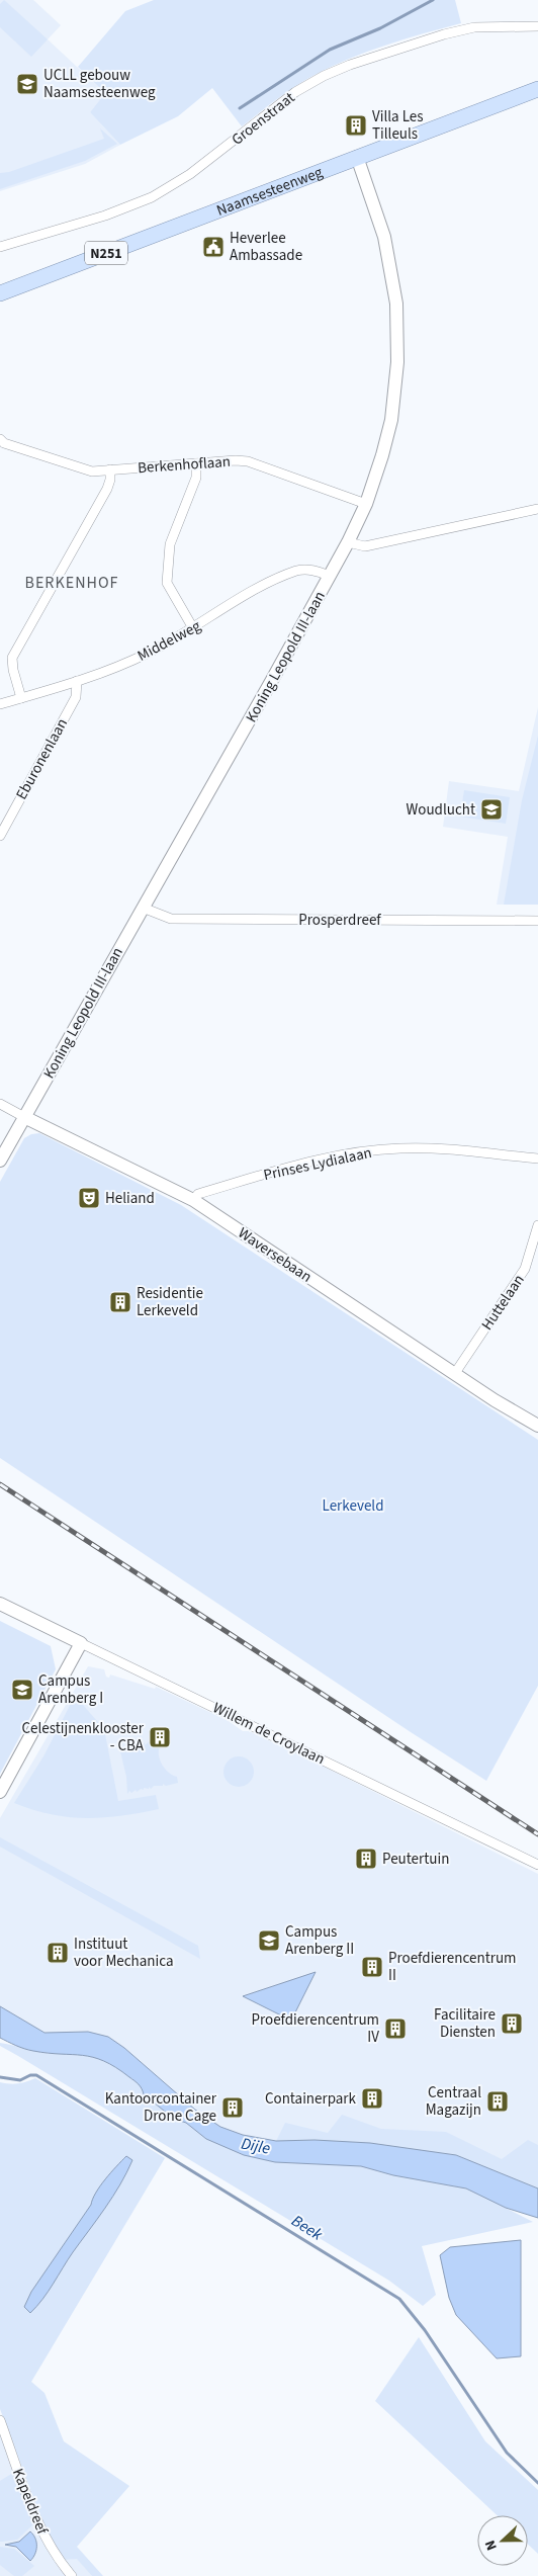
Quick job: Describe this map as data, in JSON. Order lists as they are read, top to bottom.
{
  "streets": {
    "main road": ["Naamsesteenweg", "N251"],
    "street": [
      "Groenstraat",
      "Berkenhoflaan",
      "Middelweg",
      "Koning Leopold III-laan",
      "Eburonenlaan",
      "Prosperdreef",
      "Prinses Lydialaan",
      "Waversebaan",
      "Huttelaan",
      "Willem de Croylaan",
      "Kapeldreef"
    ]
  },
  "crossings": [
    ["Naamsesteenweg", "Koning Leopold III-laan"],
    ["Berkenhoflaan", "Koning Leopold III-laan"],
    ["Middelweg", "Koning Leopold III-laan"],
    ["Middelweg", "Eburonenlaan"],
    ["Koning Leopold III-laan", "Prosperdreef"],
    ["Koning Leopold III-laan", "Waversebaan"],
    ["Prinses Lydialaan", "Waversebaan"],
    ["Waversebaan", "Huttelaan"]
  ],
  "districts": ["BERKENHOF"],
  "water": ["Dijle", "Beek"],
  "parks": ["Lerkeveld"],
  "places": {
    "school or university": [
      "UCLL gebouw Naamsesteenweg",
      "Woudlucht",
      "Campus Arenberg I",
      "Campus Arenberg II"
    ],
    "building": [
      "Villa Les Tilleuls",
      "Residentie Lerkeveld",
      "Celestijnenklooster - CBA",
      "Peutertuin",
      "Instituut voor Mechanica",
      "Proefdierencentrum II",
      "Facilitaire Diensten",
      "Proefdierencentrum IV",
      "Containerpark",
      "Centraal Magazijn",
      "Kantoorcontainer Drone Cage"
    ],
    "public building": ["Heverlee Ambassade"],
    "theatre": ["Heliand"]
  },
  "north": "left"
}
